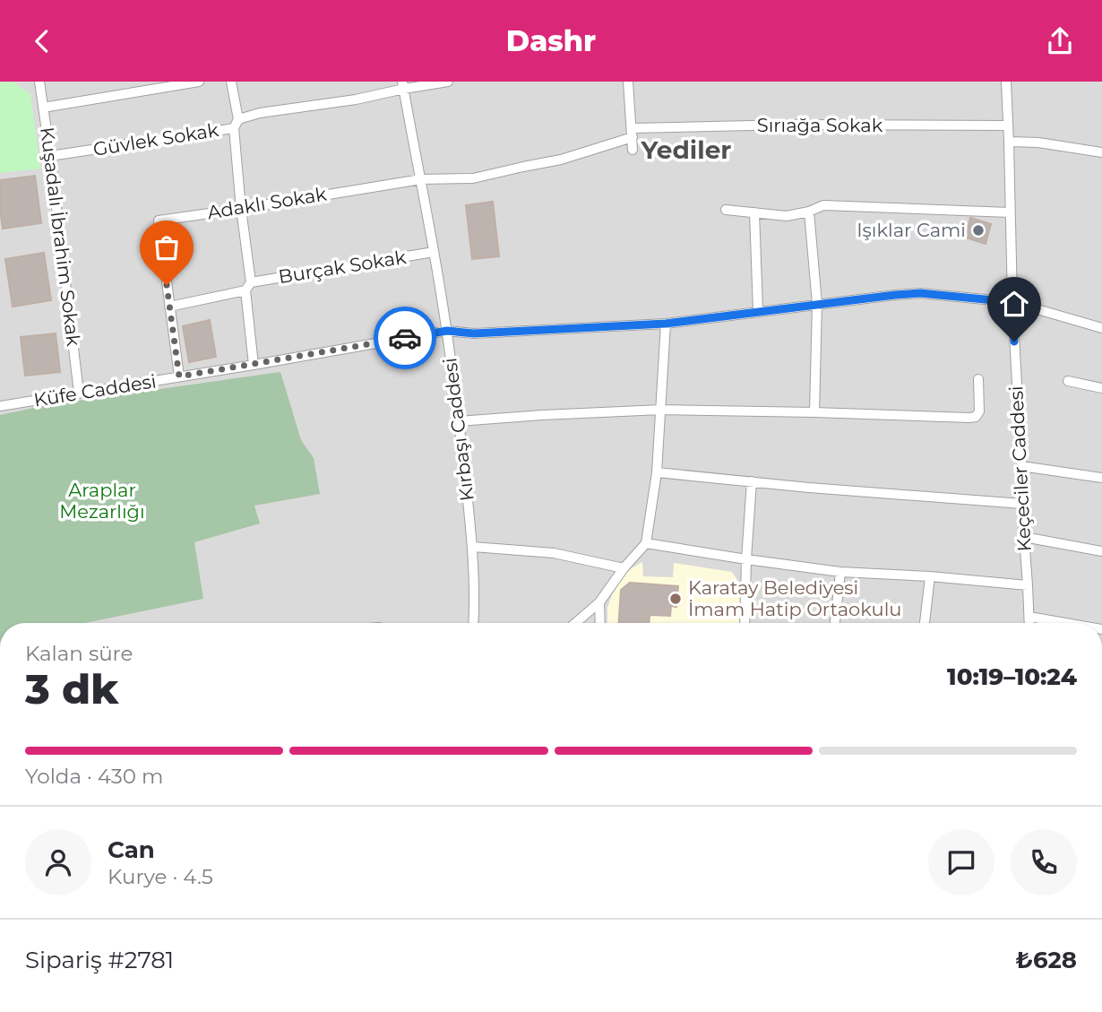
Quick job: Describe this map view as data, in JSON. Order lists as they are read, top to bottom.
{
  "streets": {
    "street": [
      "Sırıağa Sokak",
      "Güvlek Sokak",
      "Adaklı Sokak",
      "Kuşadalı İbrahim Sokak",
      "Burçak Sokak",
      "Küfe Caddesi",
      "Kırbaşı Caddesi",
      "Keçeciler Caddesi"
    ]
  },
  "crossings": [
    ["Sırıağa Sokak", "Adaklı Sokak"],
    ["Sırıağa Sokak", "Kırbaşı Caddesi"],
    ["Sırıağa Sokak", "Keçeciler Caddesi"],
    ["Güvlek Sokak", "Kuşadalı İbrahim Sokak"],
    ["Güvlek Sokak", "Kırbaşı Caddesi"],
    ["Adaklı Sokak", "Burçak Sokak"],
    ["Adaklı Sokak", "Küfe Caddesi"],
    ["Adaklı Sokak", "Kırbaşı Caddesi"],
    ["Kuşadalı İbrahim Sokak", "Küfe Caddesi"],
    ["Burçak Sokak", "Kırbaşı Caddesi"],
    ["Küfe Caddesi", "Kırbaşı Caddesi"],
    ["Küfe Caddesi", "Keçeciler Caddesi"]
  ],
  "districts": ["Yediler"],
  "parks": ["Araplar Mezarlığı"],
  "places": ["Işıklar Cami", "Karatay Belediyesi İmam Hatip Ortaokulu"],
  "page": {
    "header": "Dashr",
    "heading": ["3 dk", "Kalan süre", "10:19–10:24"],
    "panel": [
      "Can",
      "Kurye · 4.5",
      "Sipariş #2781",
      "₺628"
    ],
    "bar": "Yolda · 430 m"
  }
}
